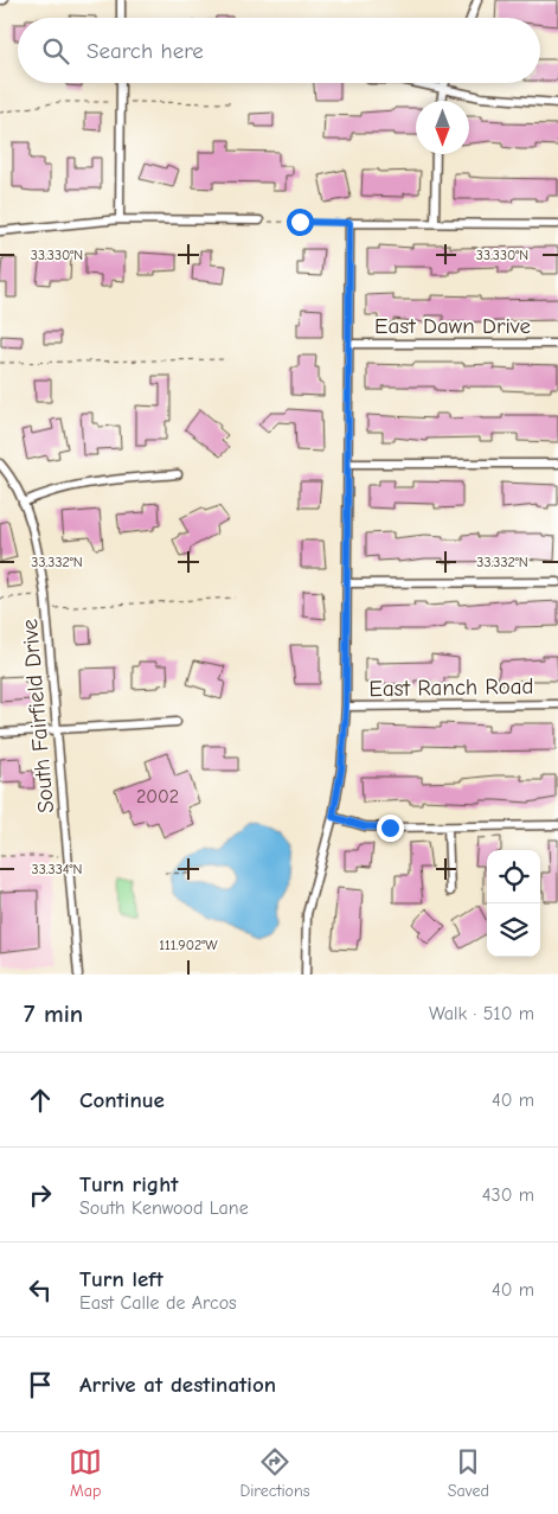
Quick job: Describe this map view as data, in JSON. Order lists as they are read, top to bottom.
{
  "streets": {
    "street": ["East Dawn Drive", "East Ranch Road", "South Fairfield Drive"]
  },
  "house_numbers": ["2002"],
  "north": "bottom",
  "page": {
    "search": "Search here",
    "heading": ["7 min", "Walk · 510 m"],
    "list": [
      ["Continue", "40 m"],
      ["Turn right", "South Kenwood Lane", "430 m"],
      ["Turn left", "East Calle de Arcos", "40 m"],
      "Arrive at destination"
    ],
    "nav": ["Map", "Directions", "Saved"]
  },
  "coordinates": [
    "33.330°N",
    "33.332°N",
    "33.334°N",
    "111.902°W"
  ]
}
